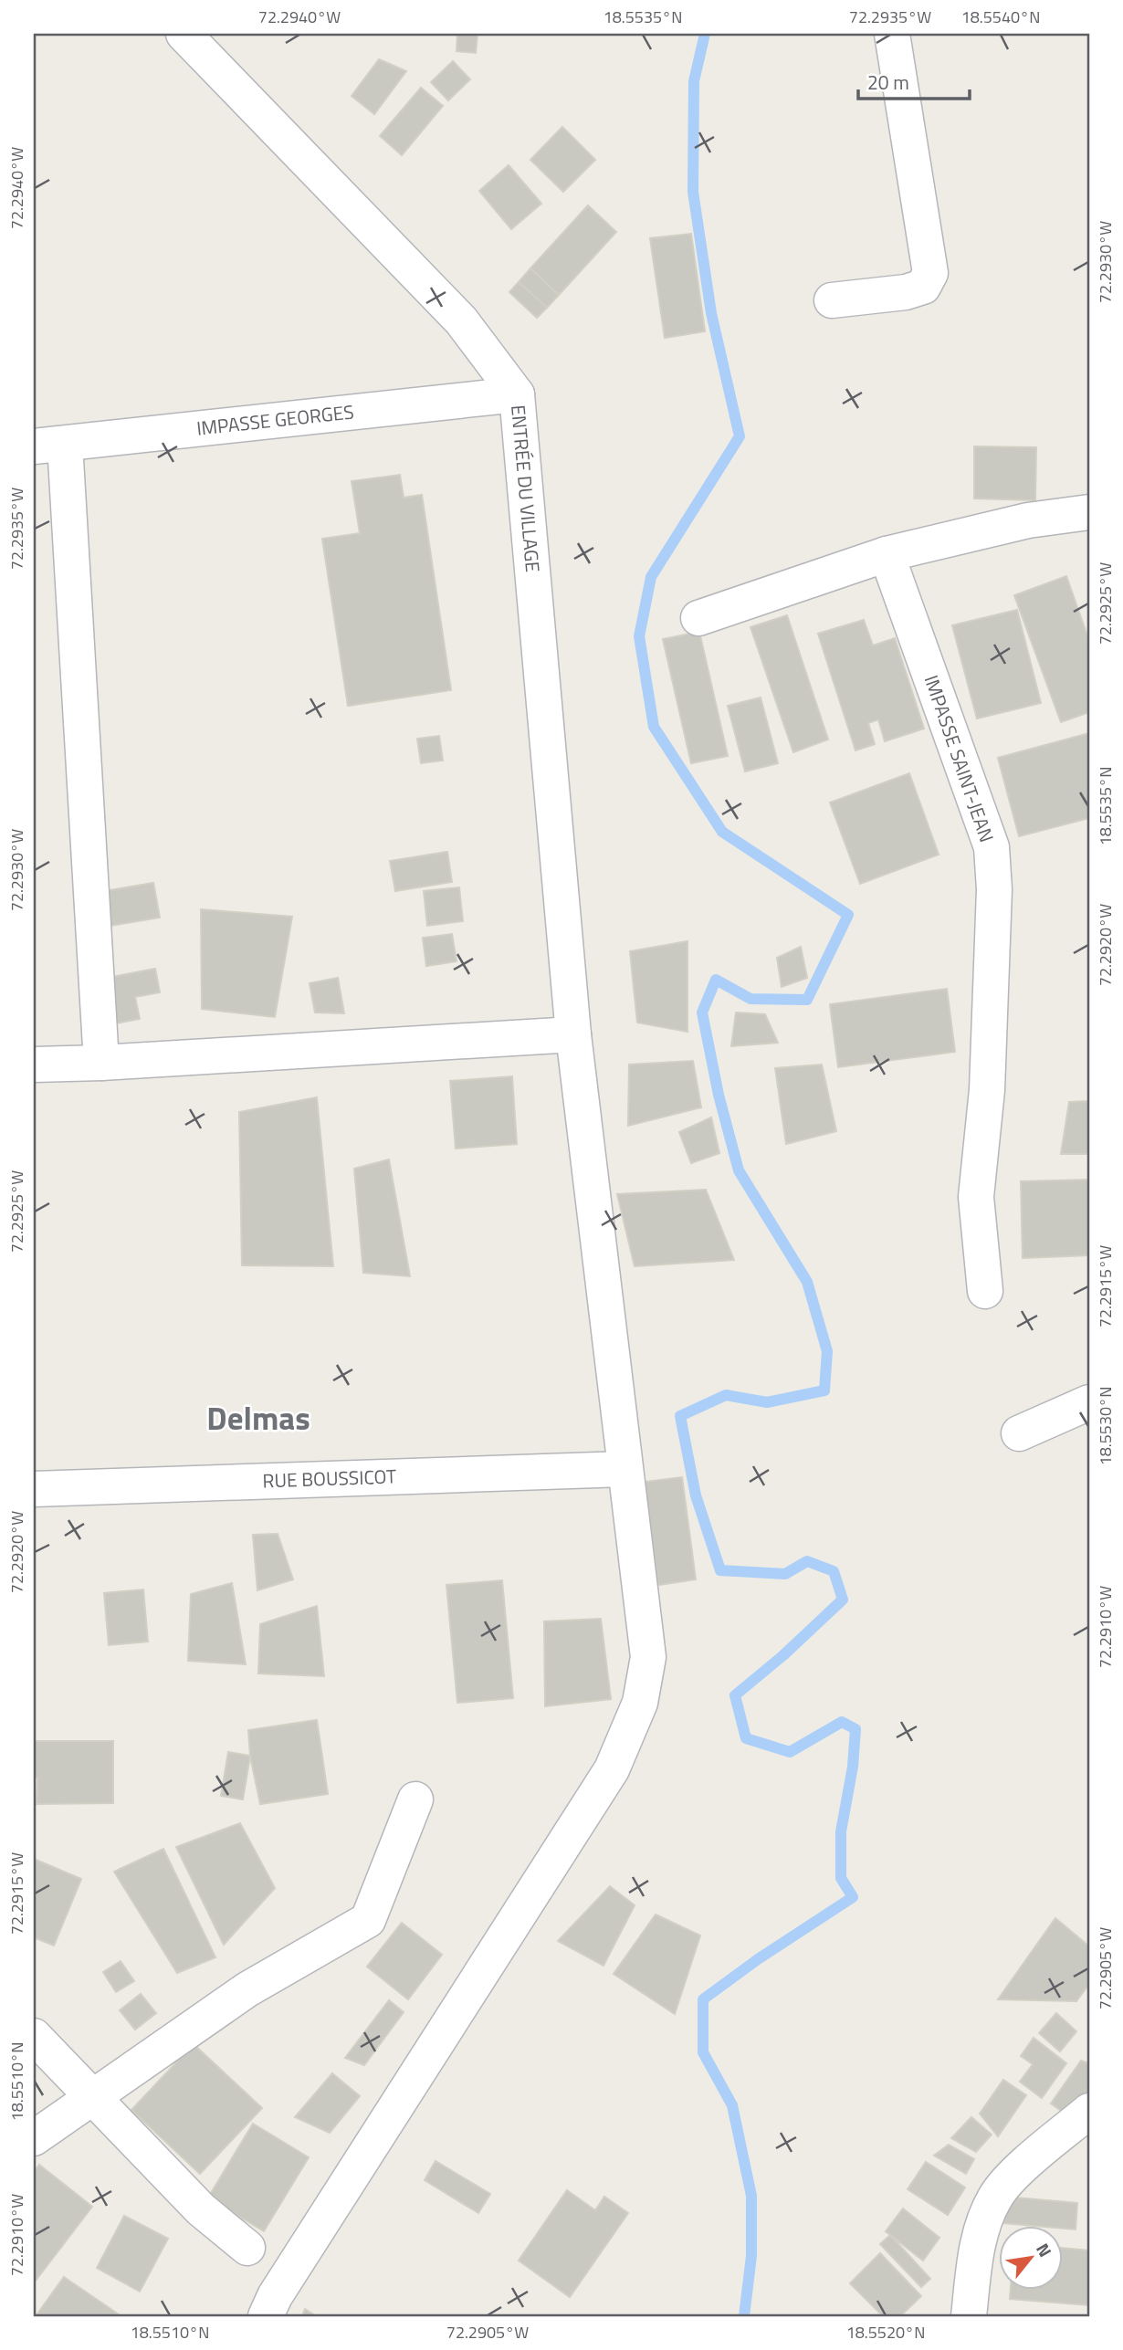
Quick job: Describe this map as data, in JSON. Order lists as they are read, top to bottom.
{
  "streets": {
    "street": [
      "IMPASSE GEORGES",
      "ENTRÉE DU VILLAGE",
      "IMPASSE SAINT-JEAN",
      "RUE BOUSSICOT"
    ]
  },
  "crossings": [
    ["IMPASSE GEORGES", "ENTRÉE DU VILLAGE"],
    ["ENTRÉE DU VILLAGE", "RUE BOUSSICOT"]
  ],
  "districts": ["Delmas"],
  "scale_bar": "20 m",
  "north": "top right",
  "coordinates": [
    "72.2940°W",
    "18.5535°N",
    "72.2935°W",
    "18.5540°N",
    "72.2930°W",
    "72.2925°W",
    "72.2920°W",
    "72.2915°W",
    "18.5530°N",
    "72.2910°W",
    "72.2905°W",
    "18.5510°N",
    "18.5520°N"
  ]
}
